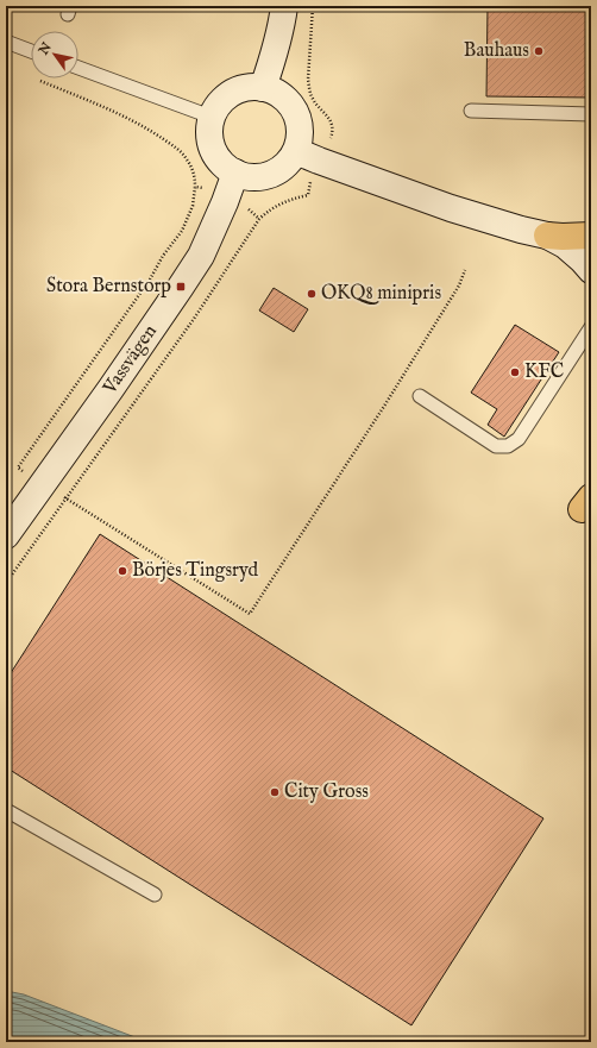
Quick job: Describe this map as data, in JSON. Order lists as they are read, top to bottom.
{
  "streets": {
    "street": ["Vassvägen"]
  },
  "places": {
    "other": [
      "Bauhaus",
      "OKQ8 minipris",
      "KFC",
      "Börjes Tingsryd",
      "City Gross"
    ],
    "transit": ["Stora Bernstorp"]
  },
  "north": "top left"
}
